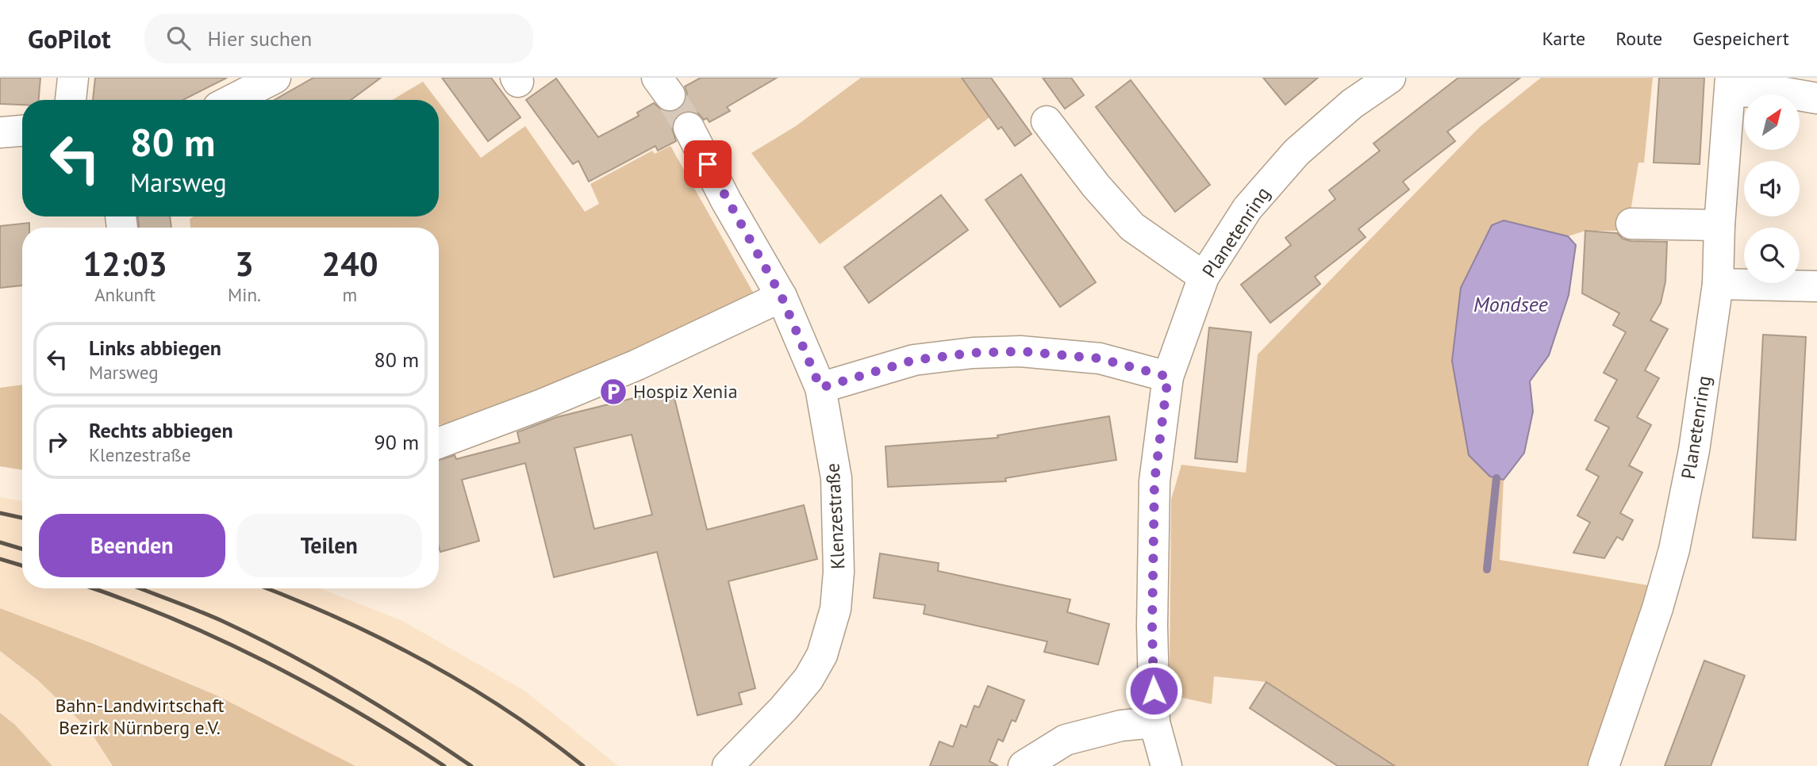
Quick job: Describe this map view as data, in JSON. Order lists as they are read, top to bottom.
{
  "streets": {
    "street": ["Planetenring", "Klenzestraße"]
  },
  "water": ["Mondsee"],
  "parks": ["Bahn-Landwirtschaft Bezirk Nürnberg e.V."],
  "places": {
    "parking": ["Hospiz Xenia"]
  },
  "north": "top right",
  "page": {
    "header": "GoPilot",
    "search": "Hier suchen",
    "nav": ["Karte", "Route", "Gespeichert"],
    "turn": ["80 m", "Marsweg"],
    "eta": [
      "12:03",
      "Ankunft",
      "3",
      "Min.",
      "240",
      "m"
    ],
    "list": [
      {
        "name": "Links abbiegen",
        "note": "Marsweg",
        "value": "80 m"
      },
      {
        "name": "Rechts abbiegen",
        "note": "Klenzestraße",
        "value": "90 m"
      }
    ],
    "buttons": ["Beenden", "Teilen"]
  }
}
